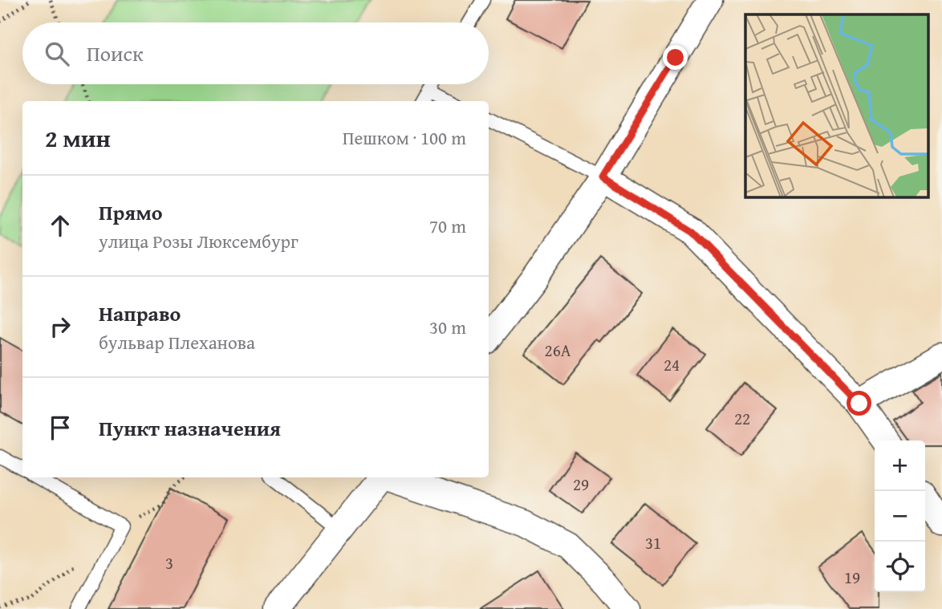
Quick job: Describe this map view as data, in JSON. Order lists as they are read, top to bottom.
{
  "house_numbers": [
    "26А",
    "24",
    "22",
    "29",
    "31",
    "3",
    "19"
  ],
  "page": {
    "search": "Поиск",
    "heading": ["2 мин", "Пешком · 100 m"],
    "list": [
      ["Прямо", "улица Розы Люксембург", "70 m"],
      ["Направо", "бульвар Плеханова", "30 m"],
      "Пункт назначения"
    ],
    "map_buttons": ["+", "−"]
  }
}
